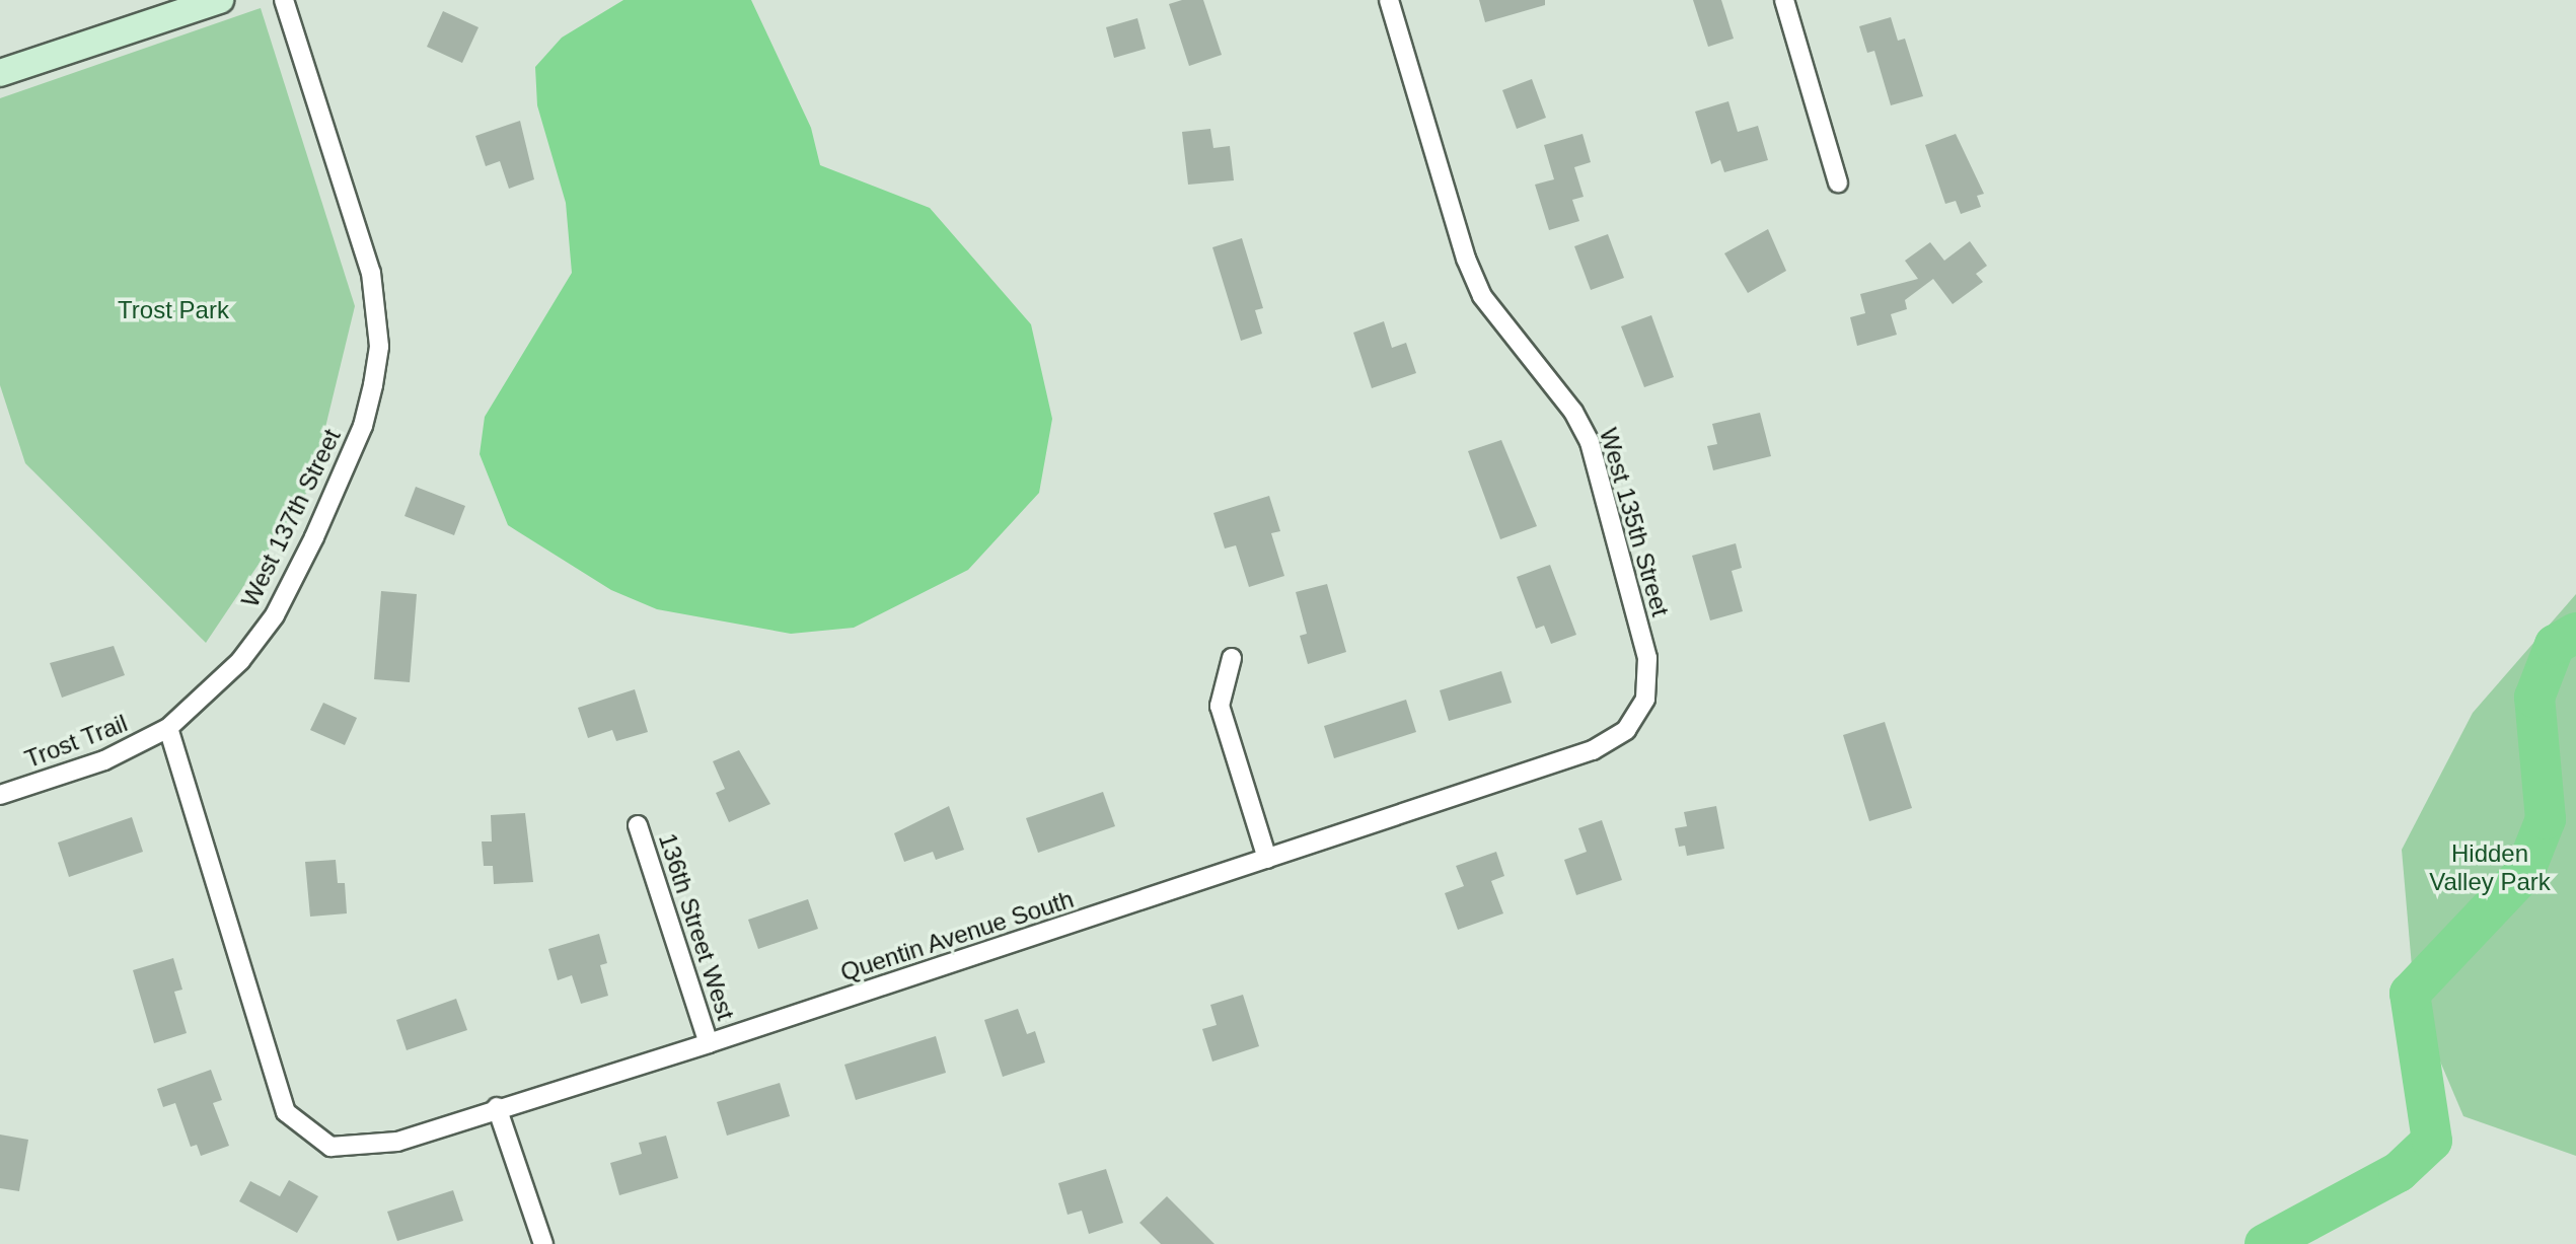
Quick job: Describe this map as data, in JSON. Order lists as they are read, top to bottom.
{
  "streets": {
    "street": [
      "West 137th Street",
      "West 135th Street",
      "Trost Trail",
      "136th Street West",
      "Quentin Avenue South"
    ]
  },
  "crossings": [
    ["West 137th Street", "Trost Trail"],
    ["West 137th Street", "Quentin Avenue South"],
    ["West 135th Street", "Quentin Avenue South"],
    ["Trost Trail", "Quentin Avenue South"],
    ["136th Street West", "Quentin Avenue South"]
  ],
  "parks": ["Trost Park", "Hidden Valley Park"]
}
